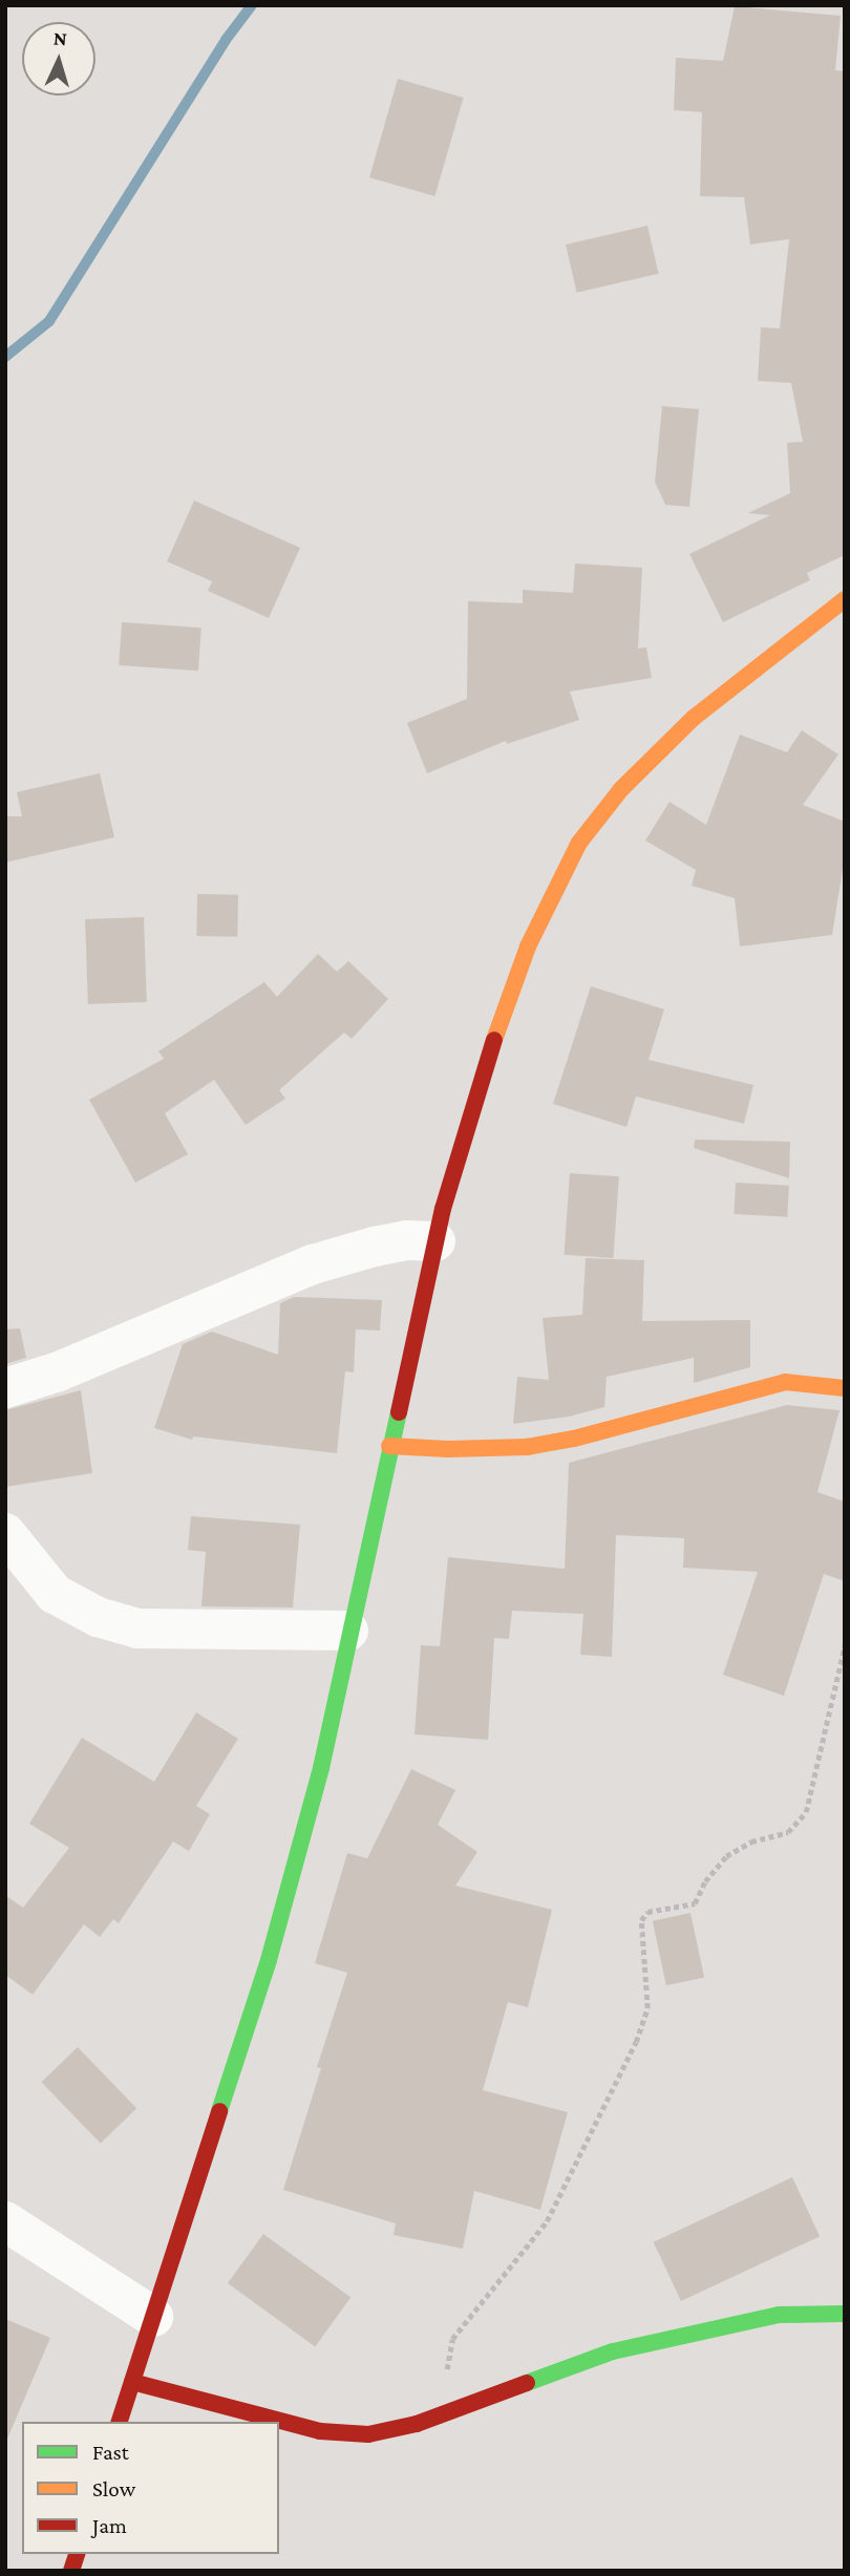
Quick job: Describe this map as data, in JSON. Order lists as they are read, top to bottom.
{
  "legend": ["Fast", "Slow", "Jam"],
  "north": "top"
}
